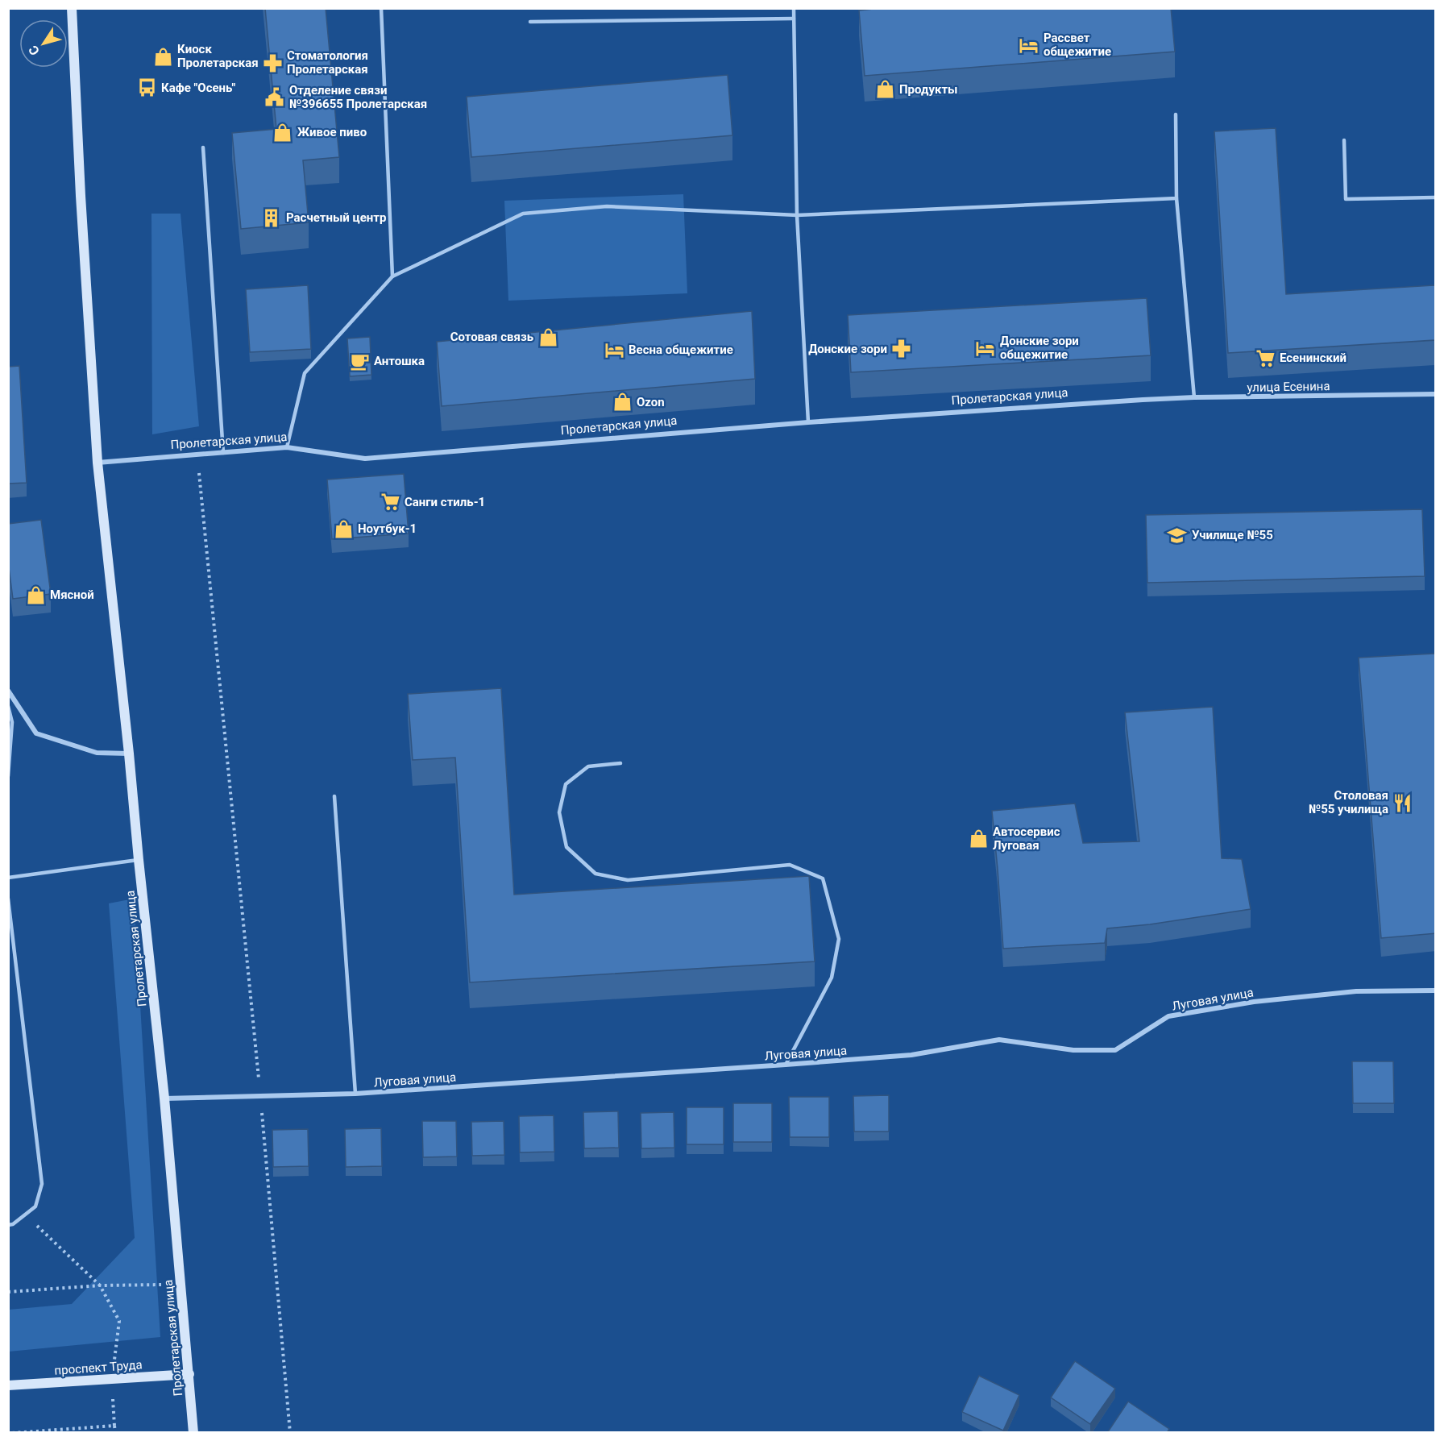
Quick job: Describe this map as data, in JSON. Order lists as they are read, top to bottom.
{
  "streets": {
    "main road": ["Пролетарская улица", "проспект Труда"],
    "street": ["улица Есенина", "Луговая улица"]
  },
  "crossings": [
    ["улица Есенина", "Пролетарская улица"],
    ["Пролетарская улица", "Луговая улица"],
    ["Пролетарская улица", "проспект Труда"]
  ],
  "places": {
    "hotel": ["Рассвет общежитие", "Донские зори общежитие", "Весна общежитие"],
    "shop": [
      "Киоск Пролетарская",
      "Продукты",
      "Живое пиво",
      "Сотовая связь",
      "Ozon",
      "Ноутбук-1",
      "Мясной",
      "Автосервис Луговая"
    ],
    "pharmacy": ["Стоматология Пролетарская", "Донские зори"],
    "bus stop": ["Кафе \"Осень\""],
    "public building": ["Отделение связи №396655 Пролетарская"],
    "building": ["Расчетный центр"],
    "supermarket": ["Есенинский", "Санги стиль-1"],
    "cafe": ["Антошка"],
    "school or university": ["Училище №55"],
    "restaurant": ["Столовая №55 училища"]
  },
  "north": "bottom left"
}
